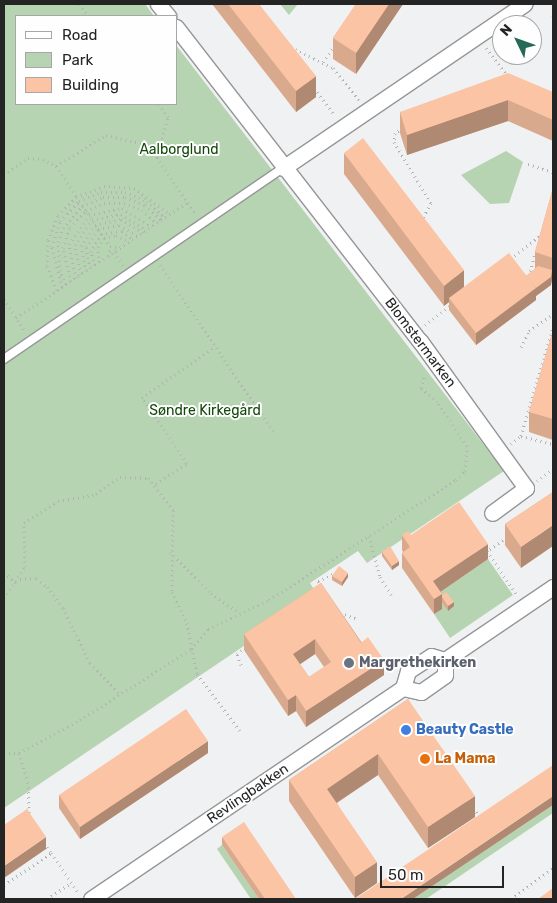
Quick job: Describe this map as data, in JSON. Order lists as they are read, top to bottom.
{
  "streets": {
    "street": ["Blomstermarken", "Revlingbakken"]
  },
  "parks": ["Aalborglund", "Søndre Kirkegård"],
  "places": ["Margrethekirken", "Beauty Castle", "La Mama"],
  "legend": ["Road", "Park", "Building"],
  "scale_bar": "50 m",
  "north": "top left"
}
